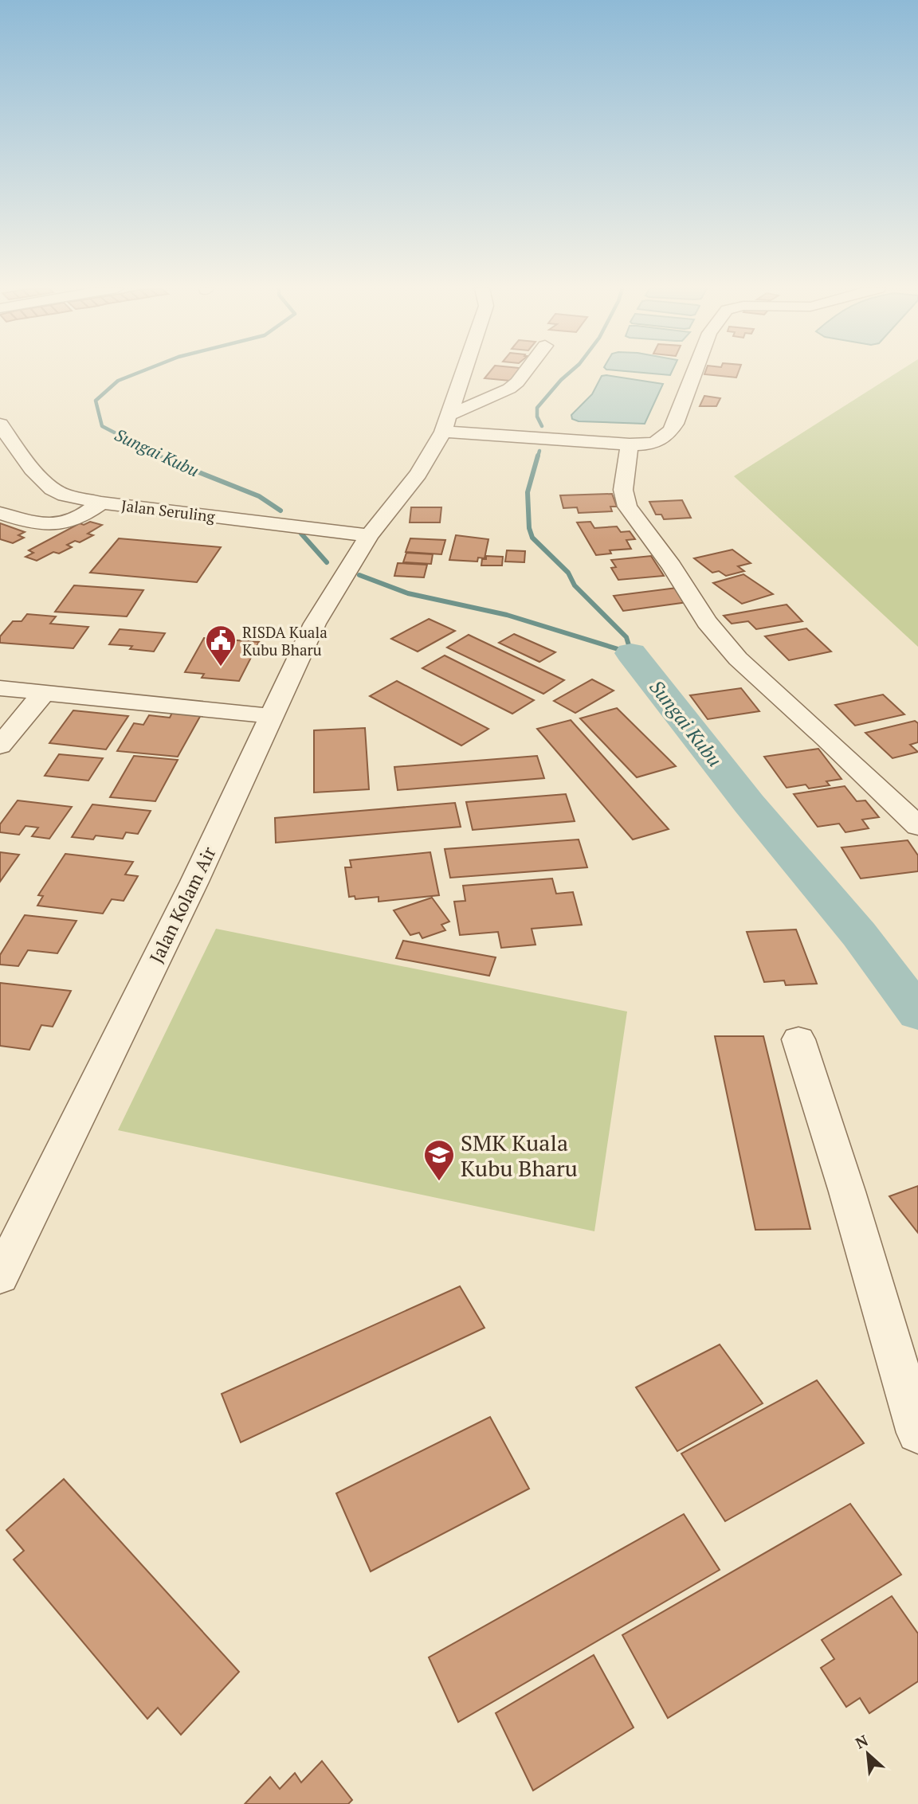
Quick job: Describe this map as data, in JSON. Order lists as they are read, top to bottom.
{
  "streets": {
    "street": ["Jalan Seruling", "Jalan Kolam Air"]
  },
  "crossings": [
    ["Jalan Seruling", "Jalan Kolam Air"]
  ],
  "water": ["Sungai Kubu"],
  "places": {
    "public building": ["RISDA Kuala Kubu Bharu"],
    "school or university": ["SMK Kuala Kubu Bharu"]
  },
  "north": "top left"
}
